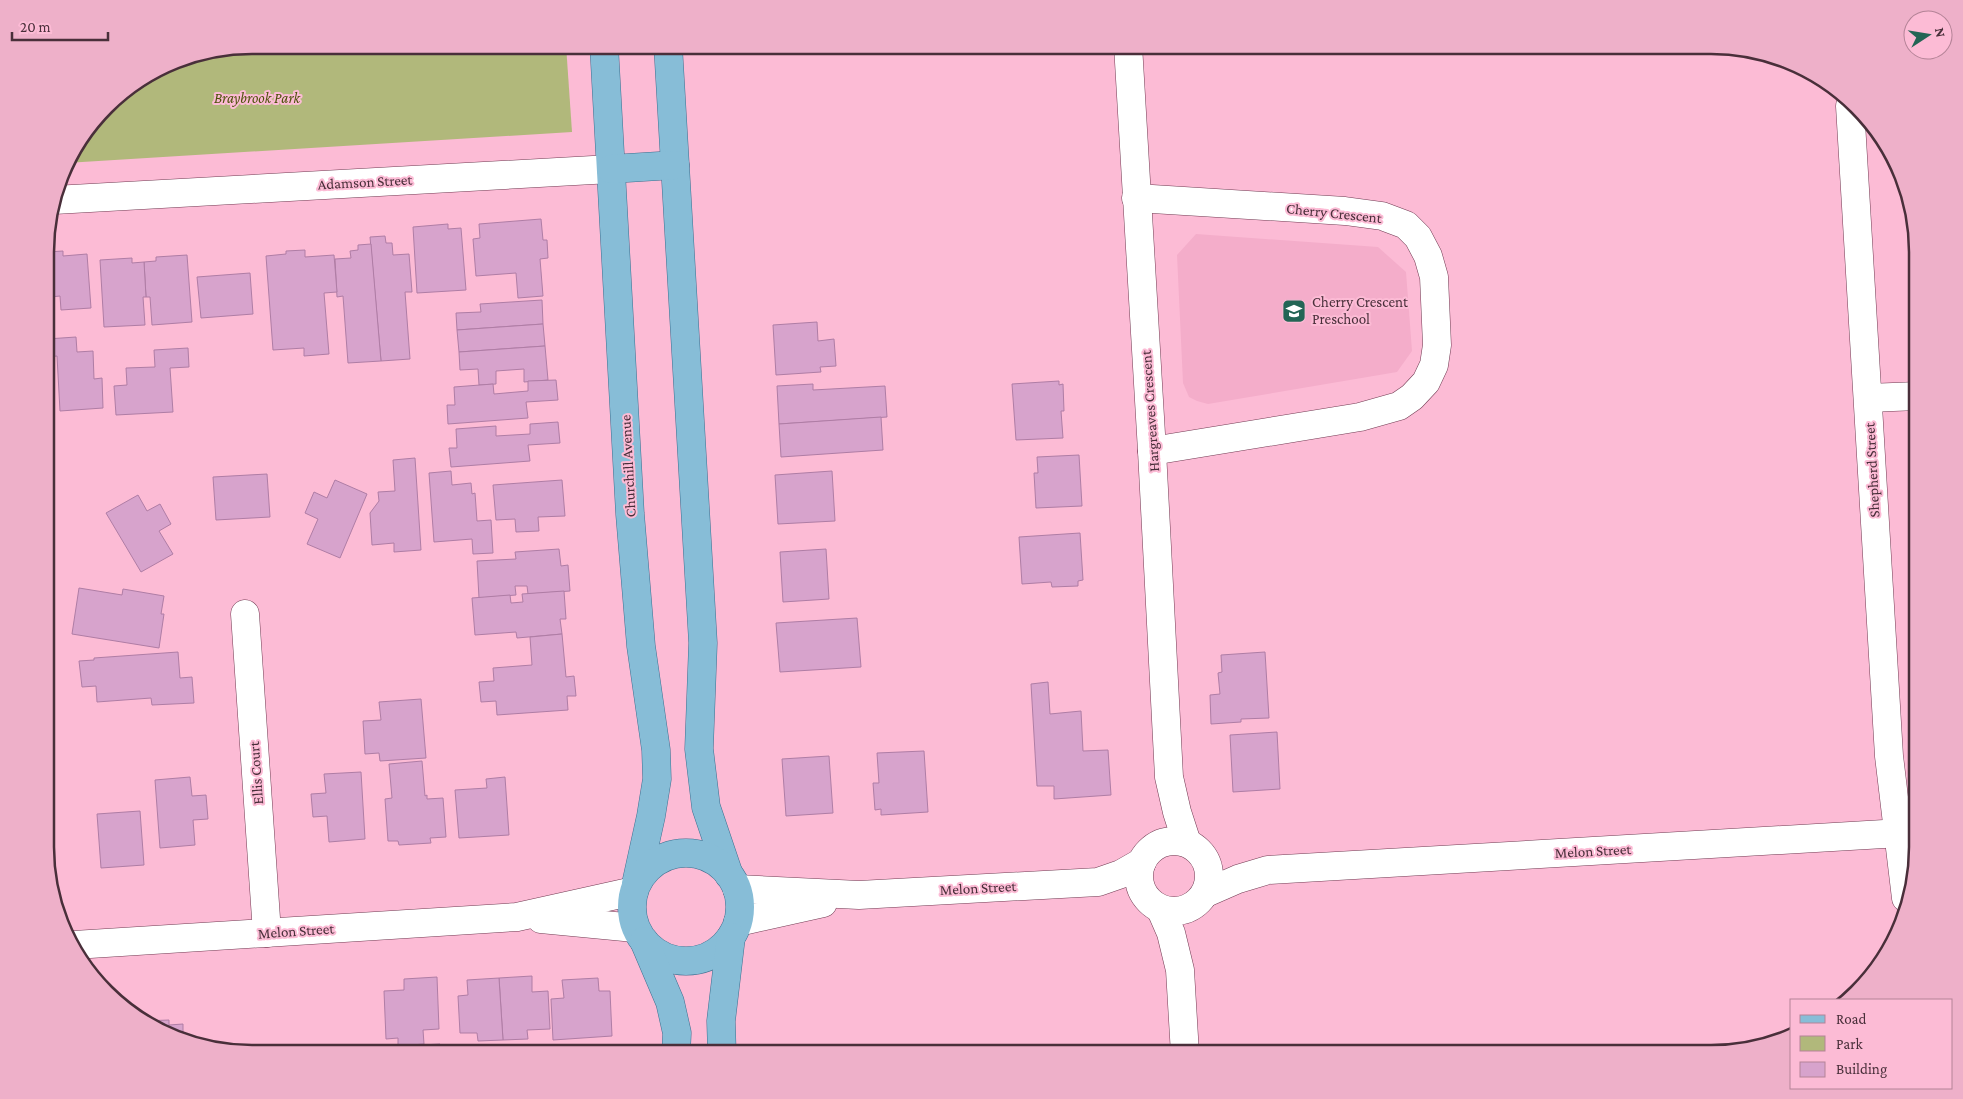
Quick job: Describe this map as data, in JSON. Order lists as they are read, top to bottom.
{
  "streets": {
    "main road": ["Adamson Street", "Churchill Avenue"],
    "street": [
      "Cherry Crescent",
      "Hargreaves Crescent",
      "Shepherd Street",
      "Ellis Court",
      "Melon Street"
    ]
  },
  "crossings": [
    ["Adamson Street", "Churchill Avenue"],
    ["Cherry Crescent", "Hargreaves Crescent"],
    ["Hargreaves Crescent", "Melon Street"],
    ["Churchill Avenue", "Melon Street"],
    ["Shepherd Street", "Melon Street"],
    ["Ellis Court", "Melon Street"]
  ],
  "parks": ["Braybrook Park"],
  "places": {
    "school or university": ["Cherry Crescent Preschool"]
  },
  "legend": ["Road", "Park", "Building"],
  "scale_bar": "20 m",
  "north": "right"
}
